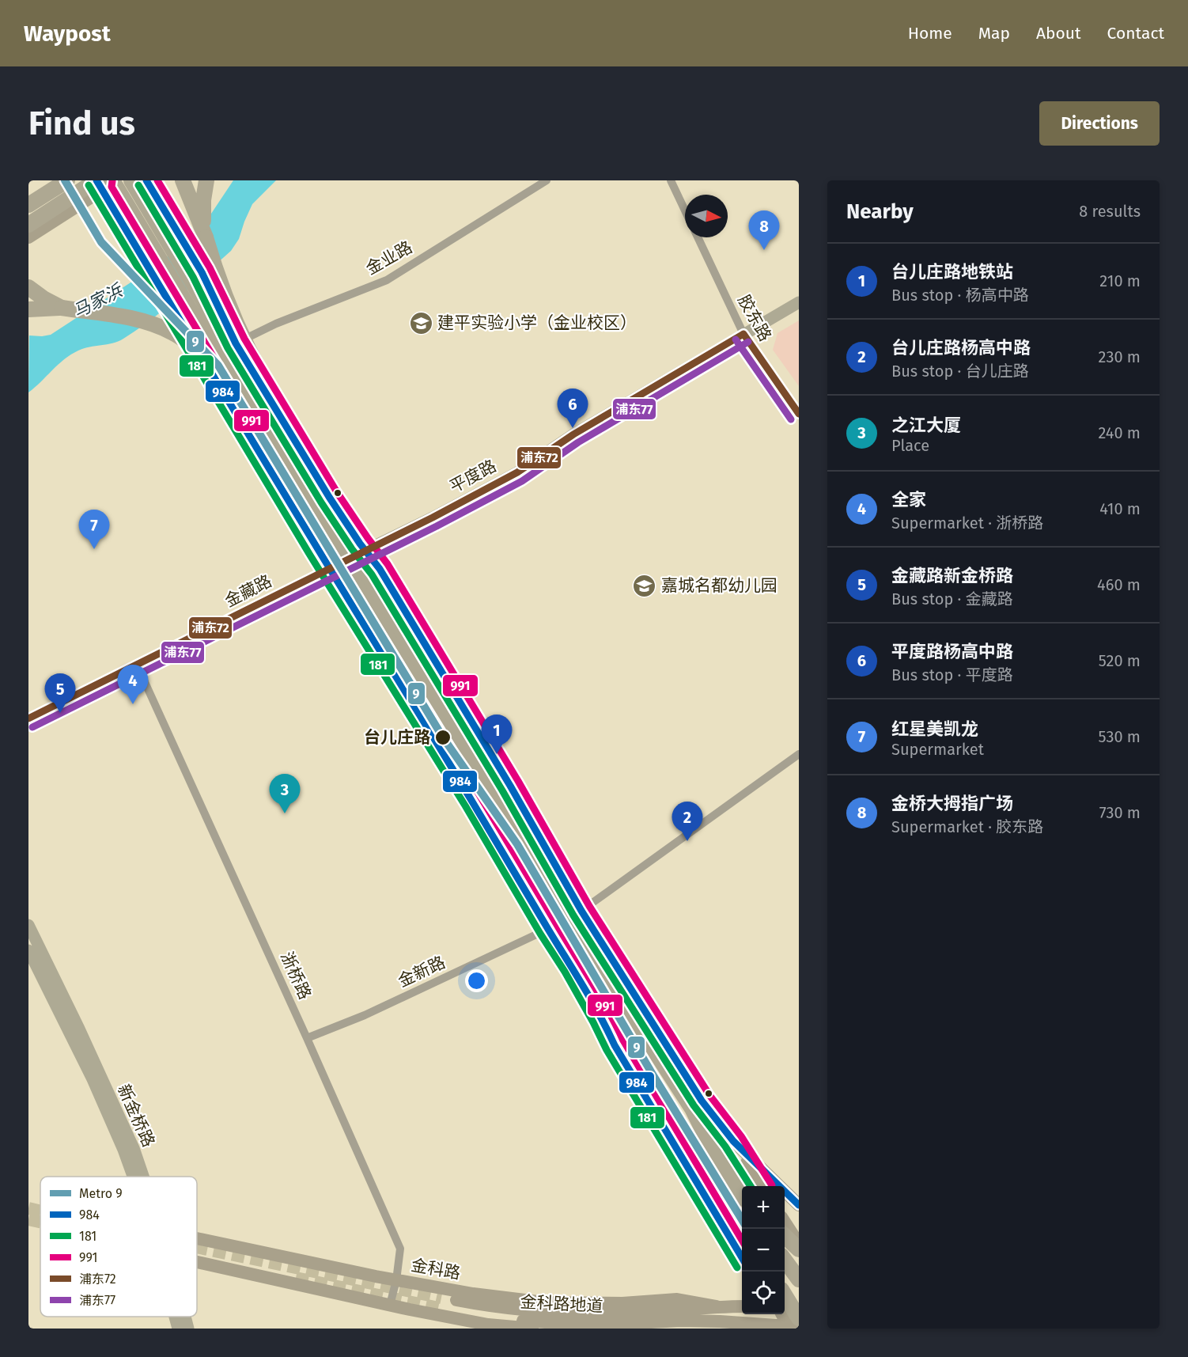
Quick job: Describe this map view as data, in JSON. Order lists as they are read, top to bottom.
{
  "streets": {
    "main road": ["金科路", "金科路地道"],
    "street": [
      "金业路",
      "胶东路",
      "平度路",
      "金藏路",
      "金新路",
      "浙桥路",
      "新金桥路"
    ]
  },
  "crossings": [
    ["胶东路", "平度路"],
    ["平度路", "金藏路"],
    ["金藏路", "浙桥路"],
    ["金新路", "浙桥路"],
    ["浙桥路", "金科路"],
    ["金科路", "金科路地道"]
  ],
  "water": ["马家浜"],
  "places": {
    "school or university": ["建平实验小学（金业校区）", "嘉城名都幼儿园"],
    "other": ["台儿庄路"]
  },
  "lines": [
    "metro line 9",
    "transit line 984",
    "transit line 991",
    "transit line 181",
    "transit line 浦东72",
    "transit line 浦东77"
  ],
  "legend": [
    "Metro 9",
    "984",
    "181",
    "991",
    "浦东72",
    "浦东77"
  ],
  "north": "right",
  "page": {
    "header": "Waypost",
    "nav": [
      "Home",
      "Map",
      "About",
      "Contact"
    ],
    "buttons": "Directions",
    "title": "Find us",
    "heading": ["Nearby", "8 results"],
    "pins": [
      "8",
      "6",
      "7",
      "4",
      "5",
      "1",
      "3",
      "2"
    ],
    "list": [
      {
        "mark": "1",
        "name": "台儿庄路地铁站",
        "note": "Bus stop · 杨高中路",
        "value": "210 m"
      },
      {
        "mark": "2",
        "name": "台儿庄路杨高中路",
        "note": "Bus stop · 台儿庄路",
        "value": "230 m"
      },
      {
        "mark": "3",
        "name": "之江大厦",
        "note": "Place",
        "value": "240 m"
      },
      {
        "mark": "4",
        "name": "全家",
        "note": "Supermarket · 浙桥路",
        "value": "410 m"
      },
      {
        "mark": "5",
        "name": "金藏路新金桥路",
        "note": "Bus stop · 金藏路",
        "value": "460 m"
      },
      {
        "mark": "6",
        "name": "平度路杨高中路",
        "note": "Bus stop · 平度路",
        "value": "520 m"
      },
      {
        "mark": "7",
        "name": "红星美凯龙",
        "note": "Supermarket",
        "value": "530 m"
      },
      {
        "mark": "8",
        "name": "金桥大拇指广场",
        "note": "Supermarket · 胶东路",
        "value": "730 m"
      }
    ],
    "map_buttons": ["+", "−"]
  }
}
